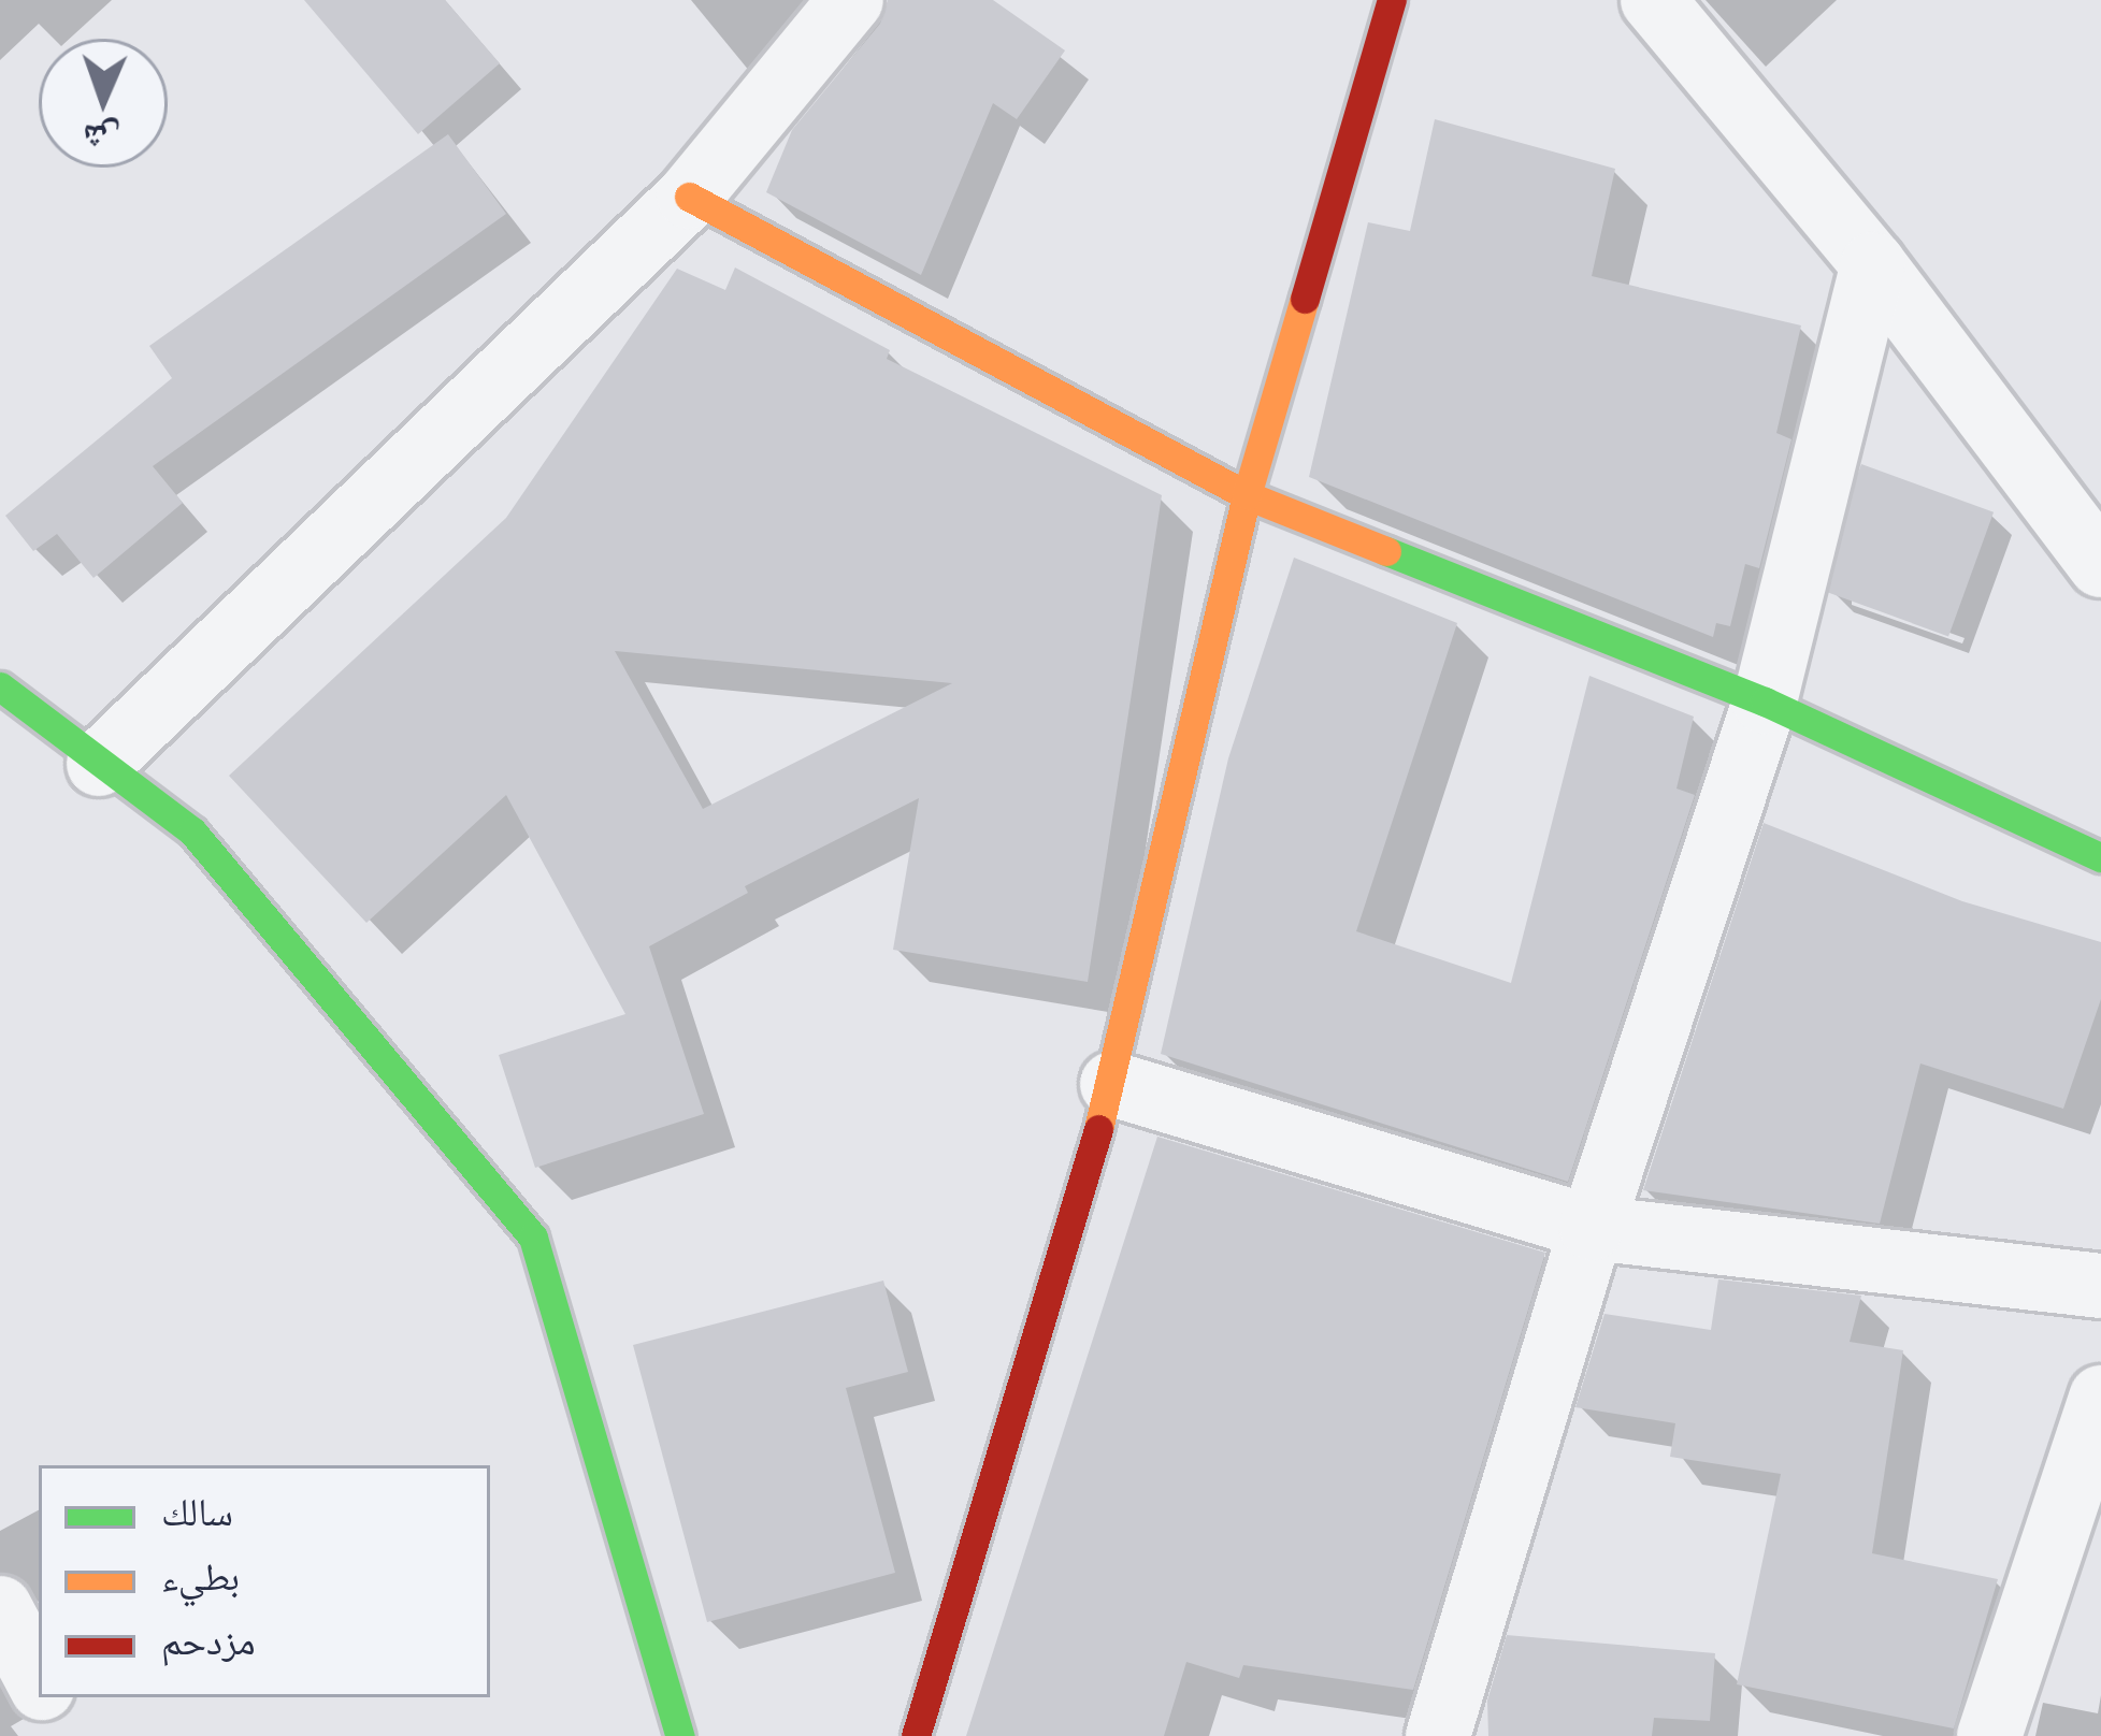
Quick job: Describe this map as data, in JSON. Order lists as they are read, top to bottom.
{
  "legend": ["سالك", "بطيء", "مزدحم"],
  "north": "bottom"
}
